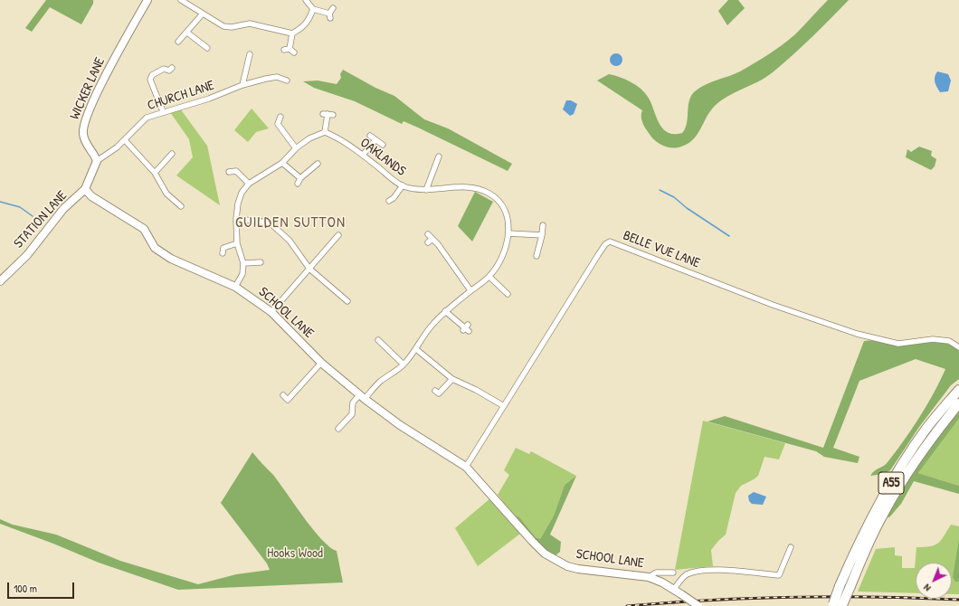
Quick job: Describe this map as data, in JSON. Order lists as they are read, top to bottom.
{
  "streets": {
    "highway": ["A55"],
    "street": [
      "WICKER LANE",
      "CHURCH LANE",
      "OAKLANDS",
      "STATION LANE",
      "BELLE VUE LANE",
      "SCHOOL LANE"
    ]
  },
  "crossings": [
    ["WICKER LANE", "CHURCH LANE"],
    ["OAKLANDS", "SCHOOL LANE"],
    ["STATION LANE", "SCHOOL LANE"],
    ["BELLE VUE LANE", "SCHOOL LANE"]
  ],
  "districts": ["GUILDEN SUTTON"],
  "parks": ["Hooks Wood"],
  "scale_bar": "100 m",
  "north": "bottom left"
}
